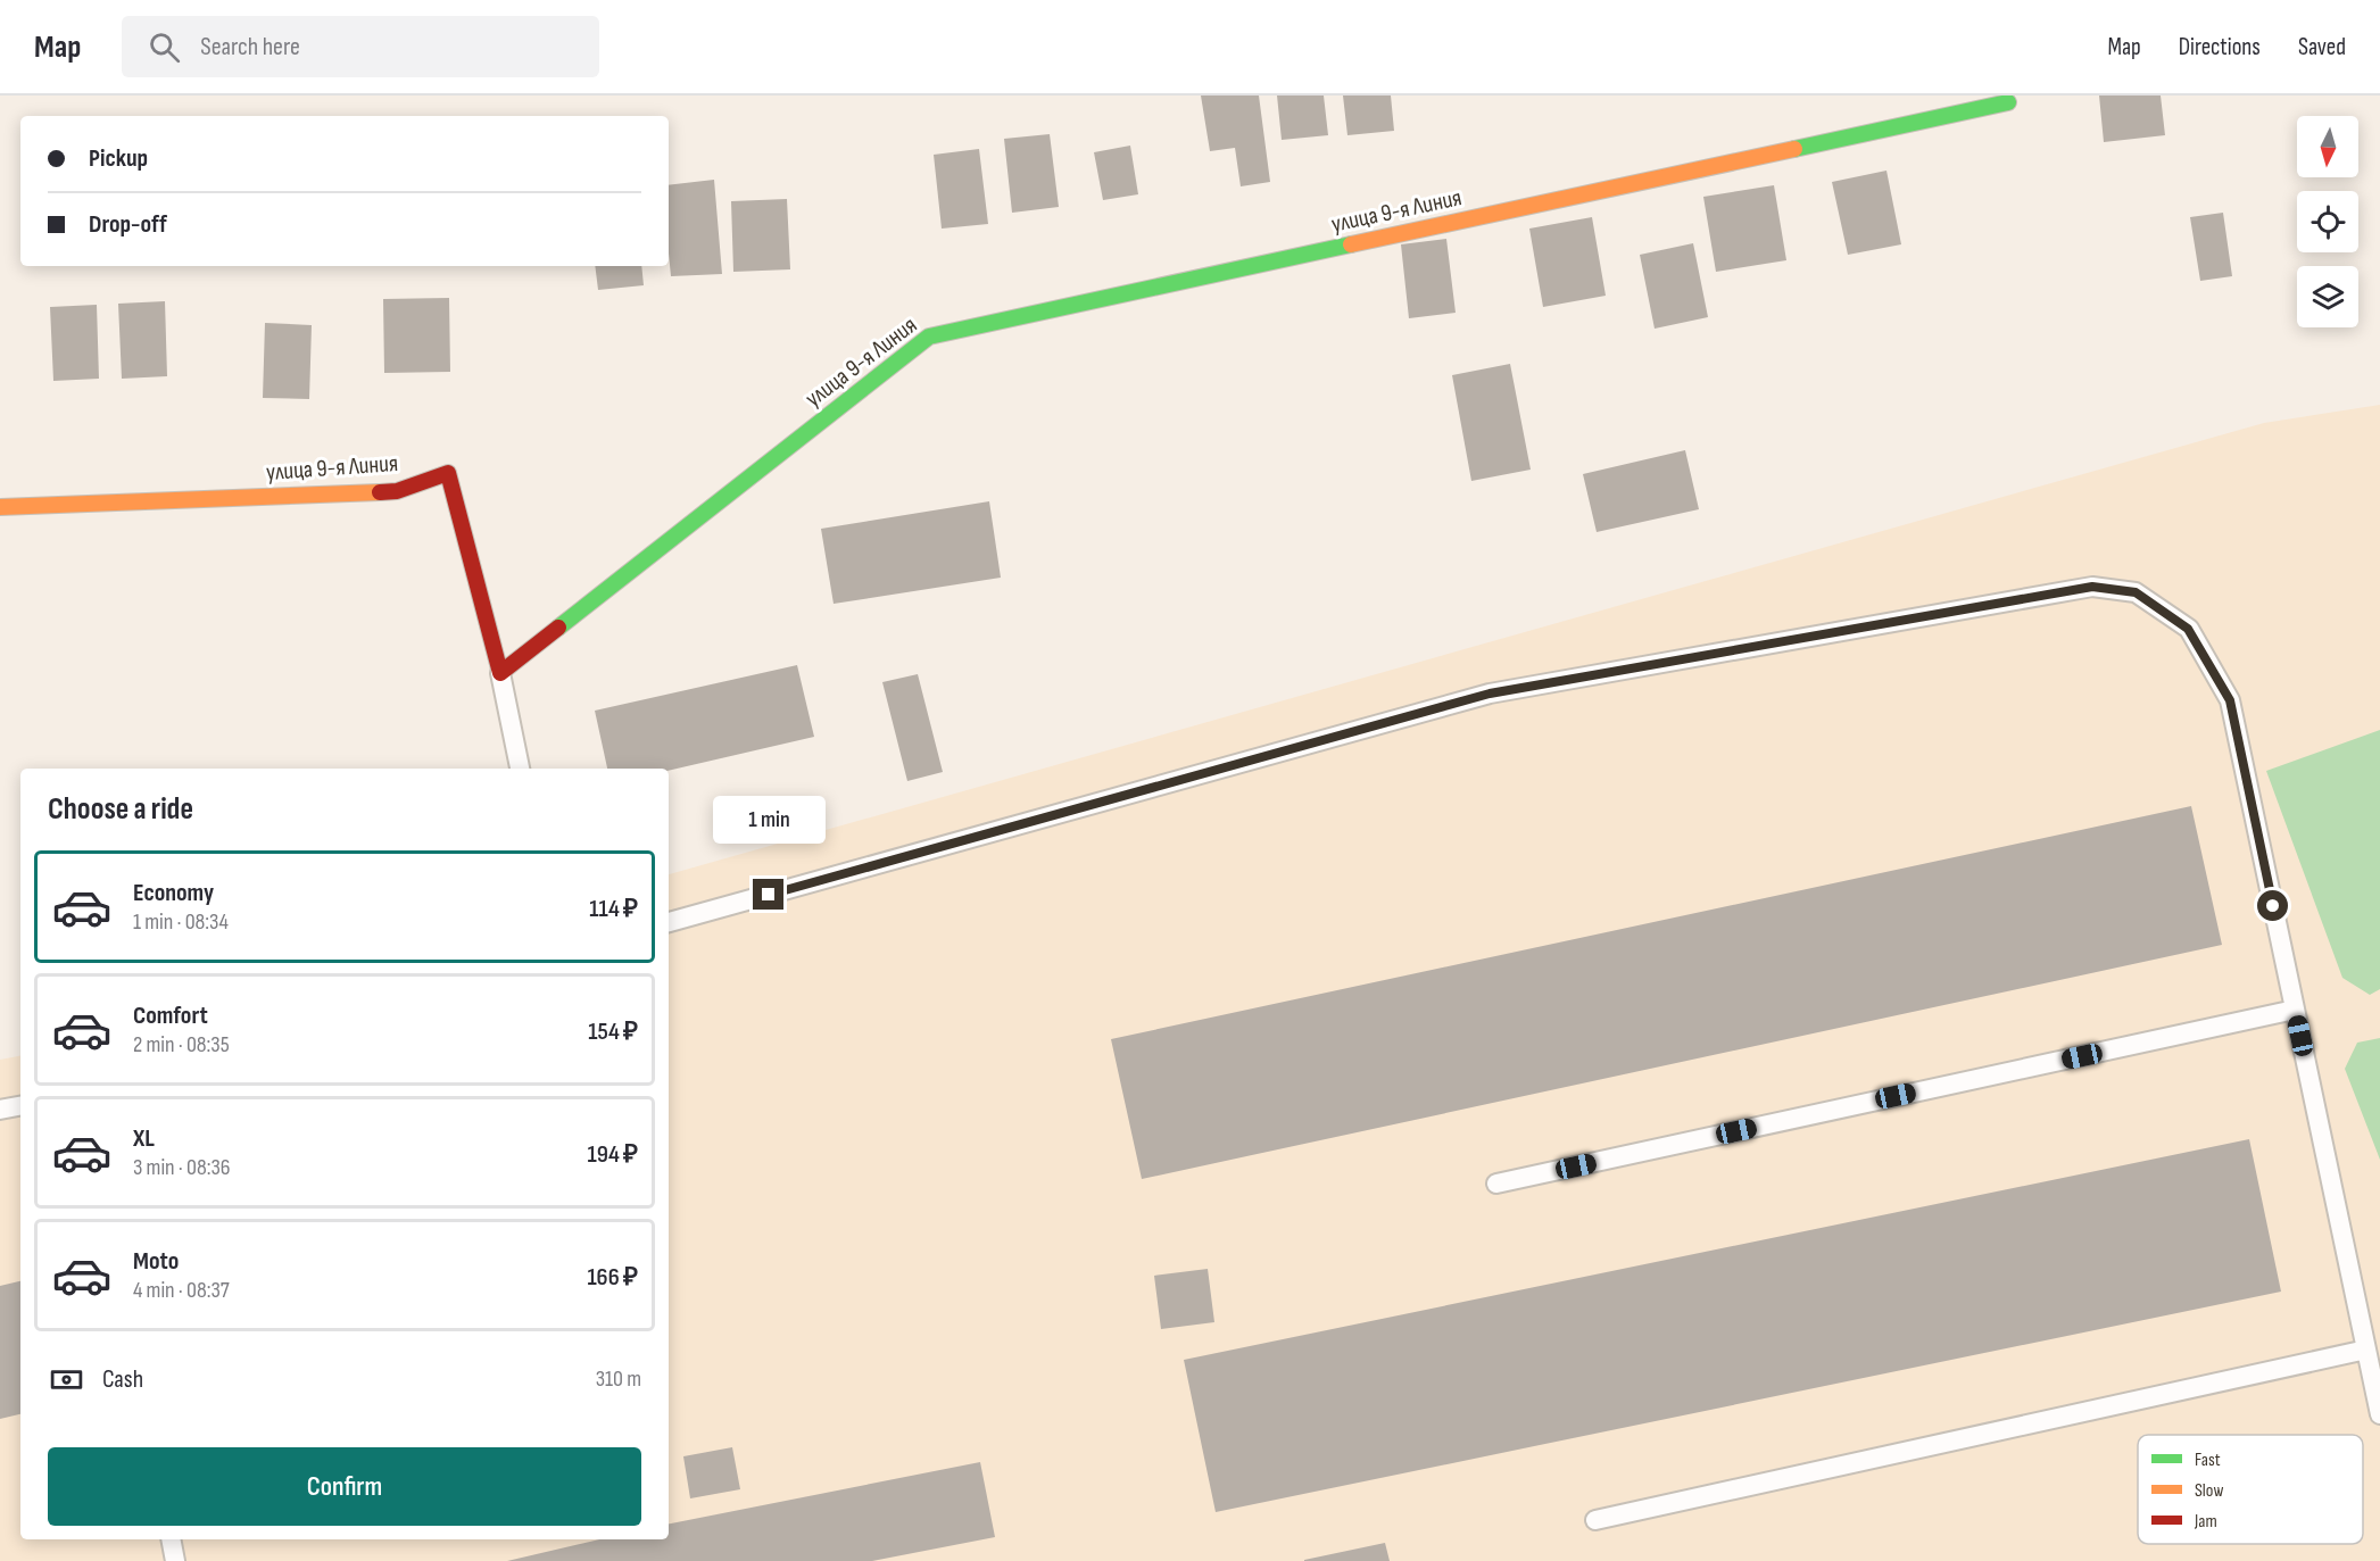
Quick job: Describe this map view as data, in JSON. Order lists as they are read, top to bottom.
{
  "streets": {
    "street": ["улица 9-я Линия"]
  },
  "legend": ["Fast", "Slow", "Jam"],
  "north": "bottom",
  "page": {
    "header": "Map",
    "search": "Search here",
    "nav": ["Map", "Directions", "Saved"],
    "banner": ["Pickup", "Drop-off"],
    "heading": "Choose a ride",
    "bubble": "1 min",
    "list": [
      {
        "name": "Economy",
        "note": "1 min · 08:34",
        "value": "114 ₽"
      },
      {
        "name": "Comfort",
        "note": "2 min · 08:35",
        "value": "154 ₽"
      },
      {
        "name": "XL",
        "note": "3 min · 08:36",
        "value": "194 ₽"
      },
      {
        "name": "Moto",
        "note": "4 min · 08:37",
        "value": "166 ₽"
      }
    ],
    "pay": ["Cash", "310 m"],
    "buttons": "Confirm"
  }
}
